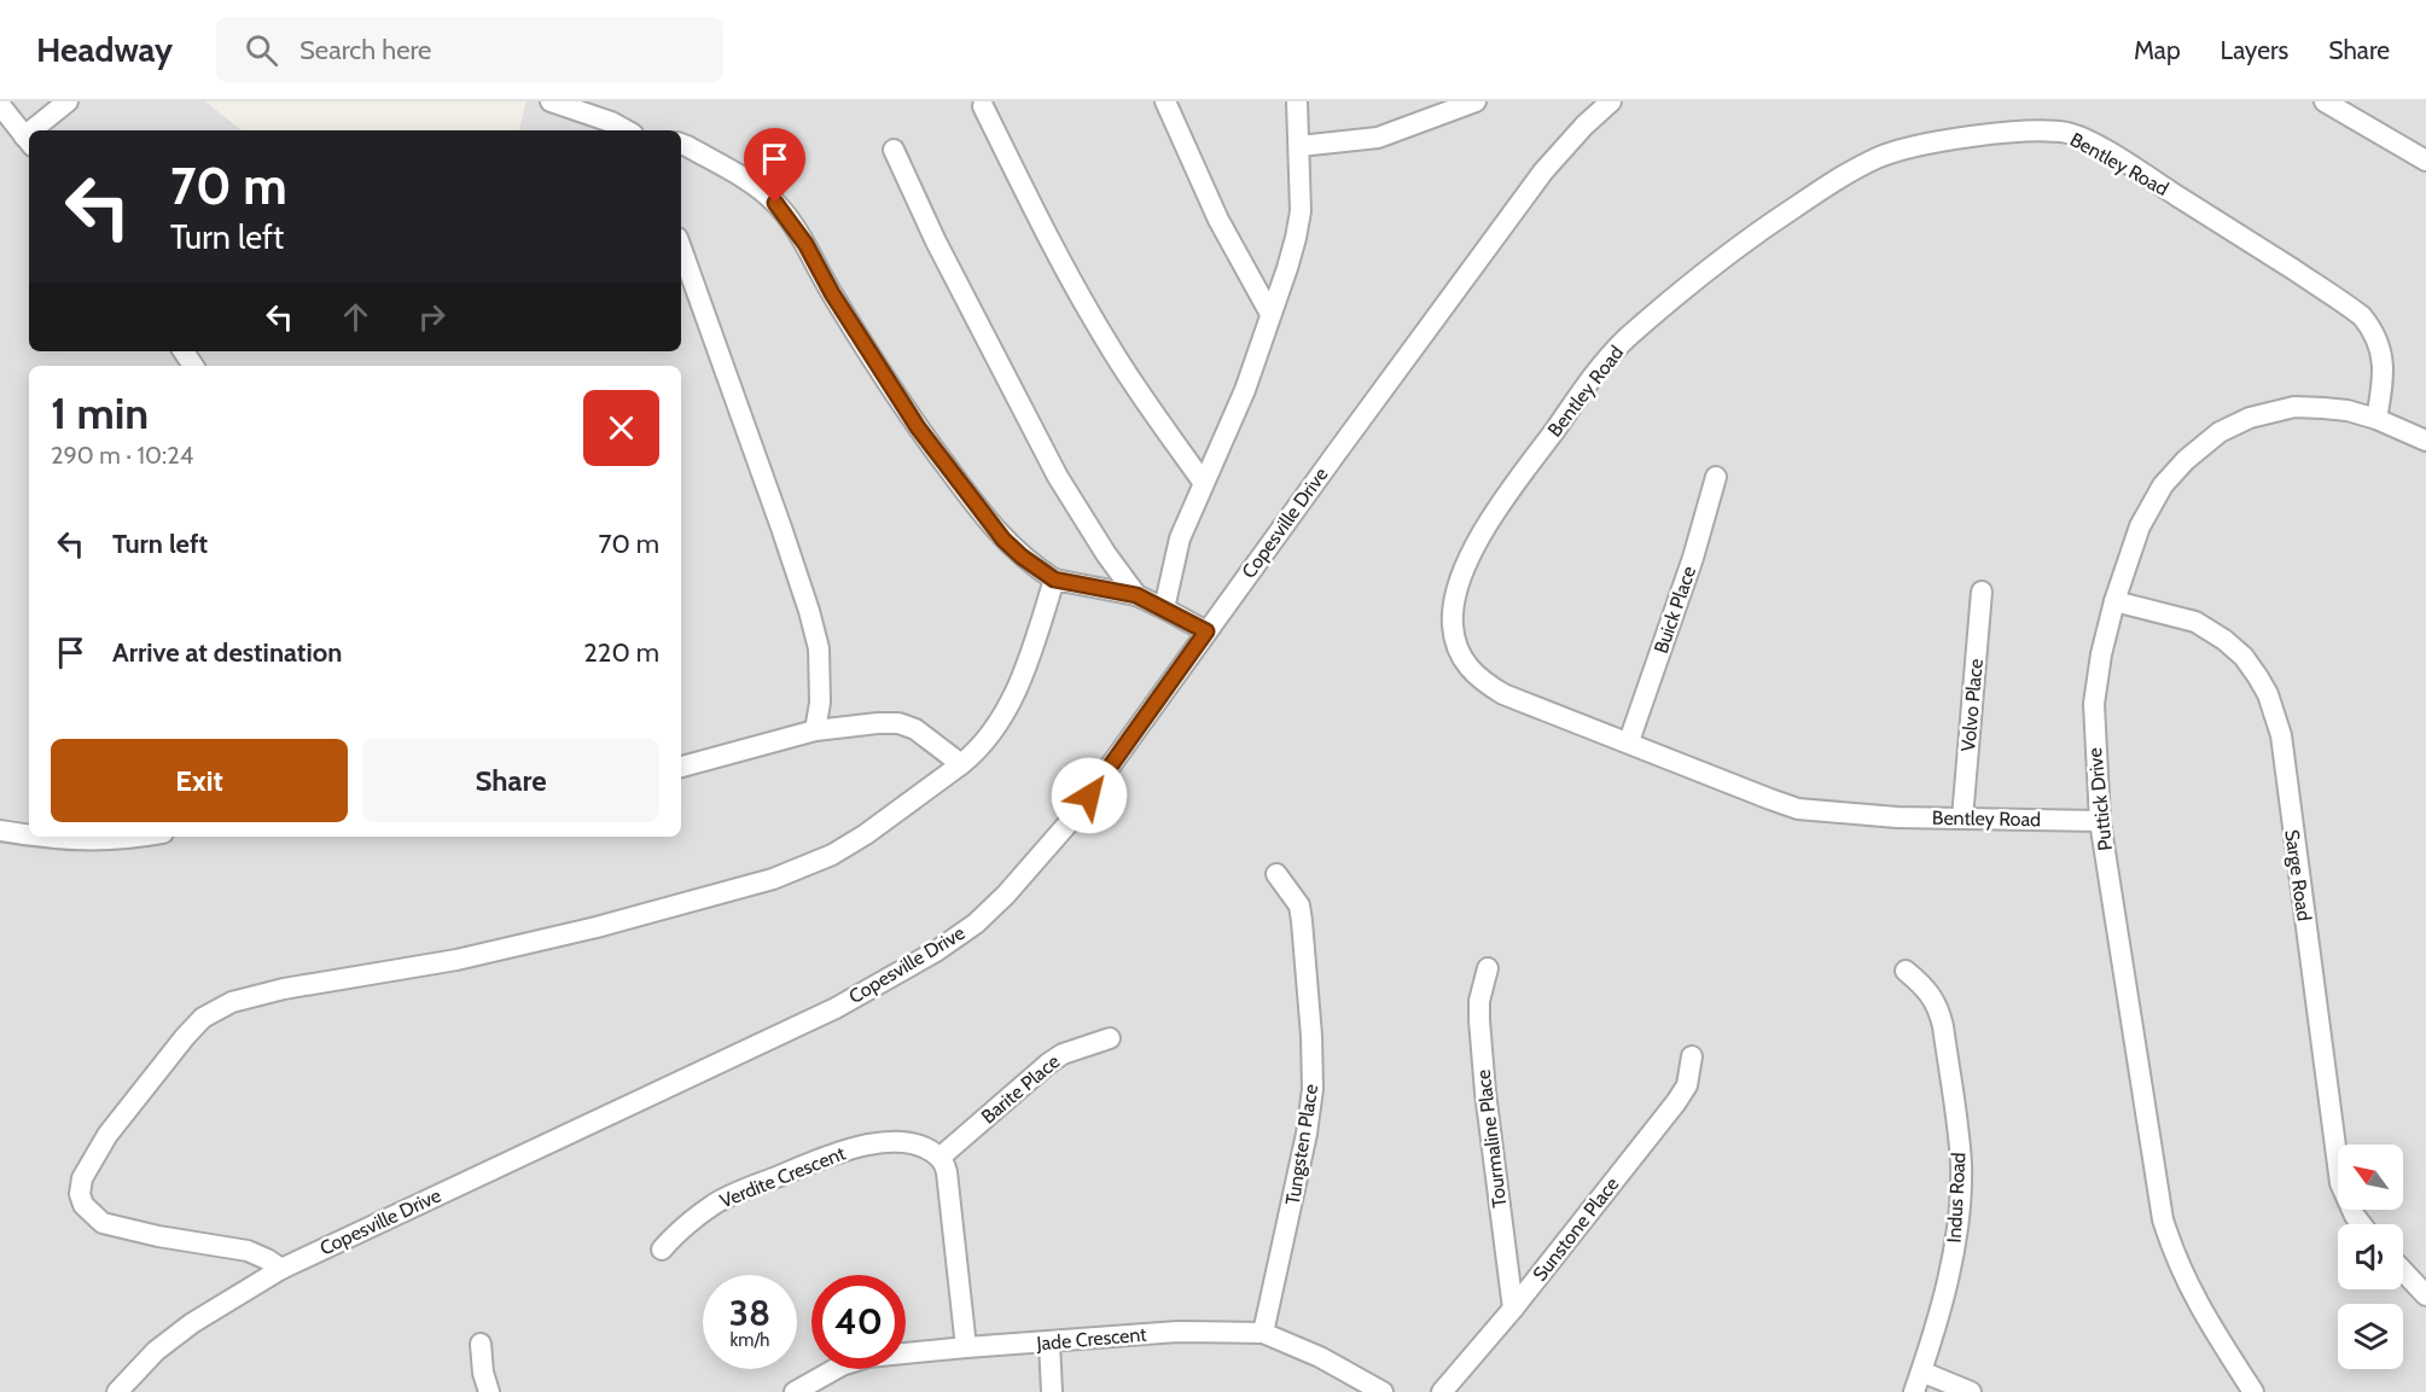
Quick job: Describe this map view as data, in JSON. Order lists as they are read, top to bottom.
{
  "streets": {
    "street": [
      "Bentley Road",
      "Copesville Drive",
      "Buick Place",
      "Volvo Place",
      "Puttick Drive",
      "Sarge Road",
      "Barite Place",
      "Tourmaline Place",
      "Tungsten Place",
      "Verdite Crescent",
      "Indus Road",
      "Sunstone Place",
      "Jade Crescent"
    ]
  },
  "crossings": [
    ["Bentley Road", "Buick Place"],
    ["Bentley Road", "Volvo Place"],
    ["Bentley Road", "Puttick Drive"],
    ["Puttick Drive", "Sarge Road"],
    ["Barite Place", "Verdite Crescent"],
    ["Tourmaline Place", "Sunstone Place"],
    ["Tungsten Place", "Jade Crescent"]
  ],
  "north": "top left",
  "page": {
    "header": "Headway",
    "search": "Search here",
    "nav": ["Map", "Layers", "Share"],
    "turn": ["70 m", "Turn left"],
    "heading": ["1 min", "290 m · 10:24"],
    "list": [
      {
        "name": "Turn left",
        "value": "70 m"
      },
      {
        "name": "Arrive at destination",
        "value": "220 m"
      }
    ],
    "buttons": ["Exit", "Share"],
    "speed": "38 km/h",
    "limit": "40"
  }
}
